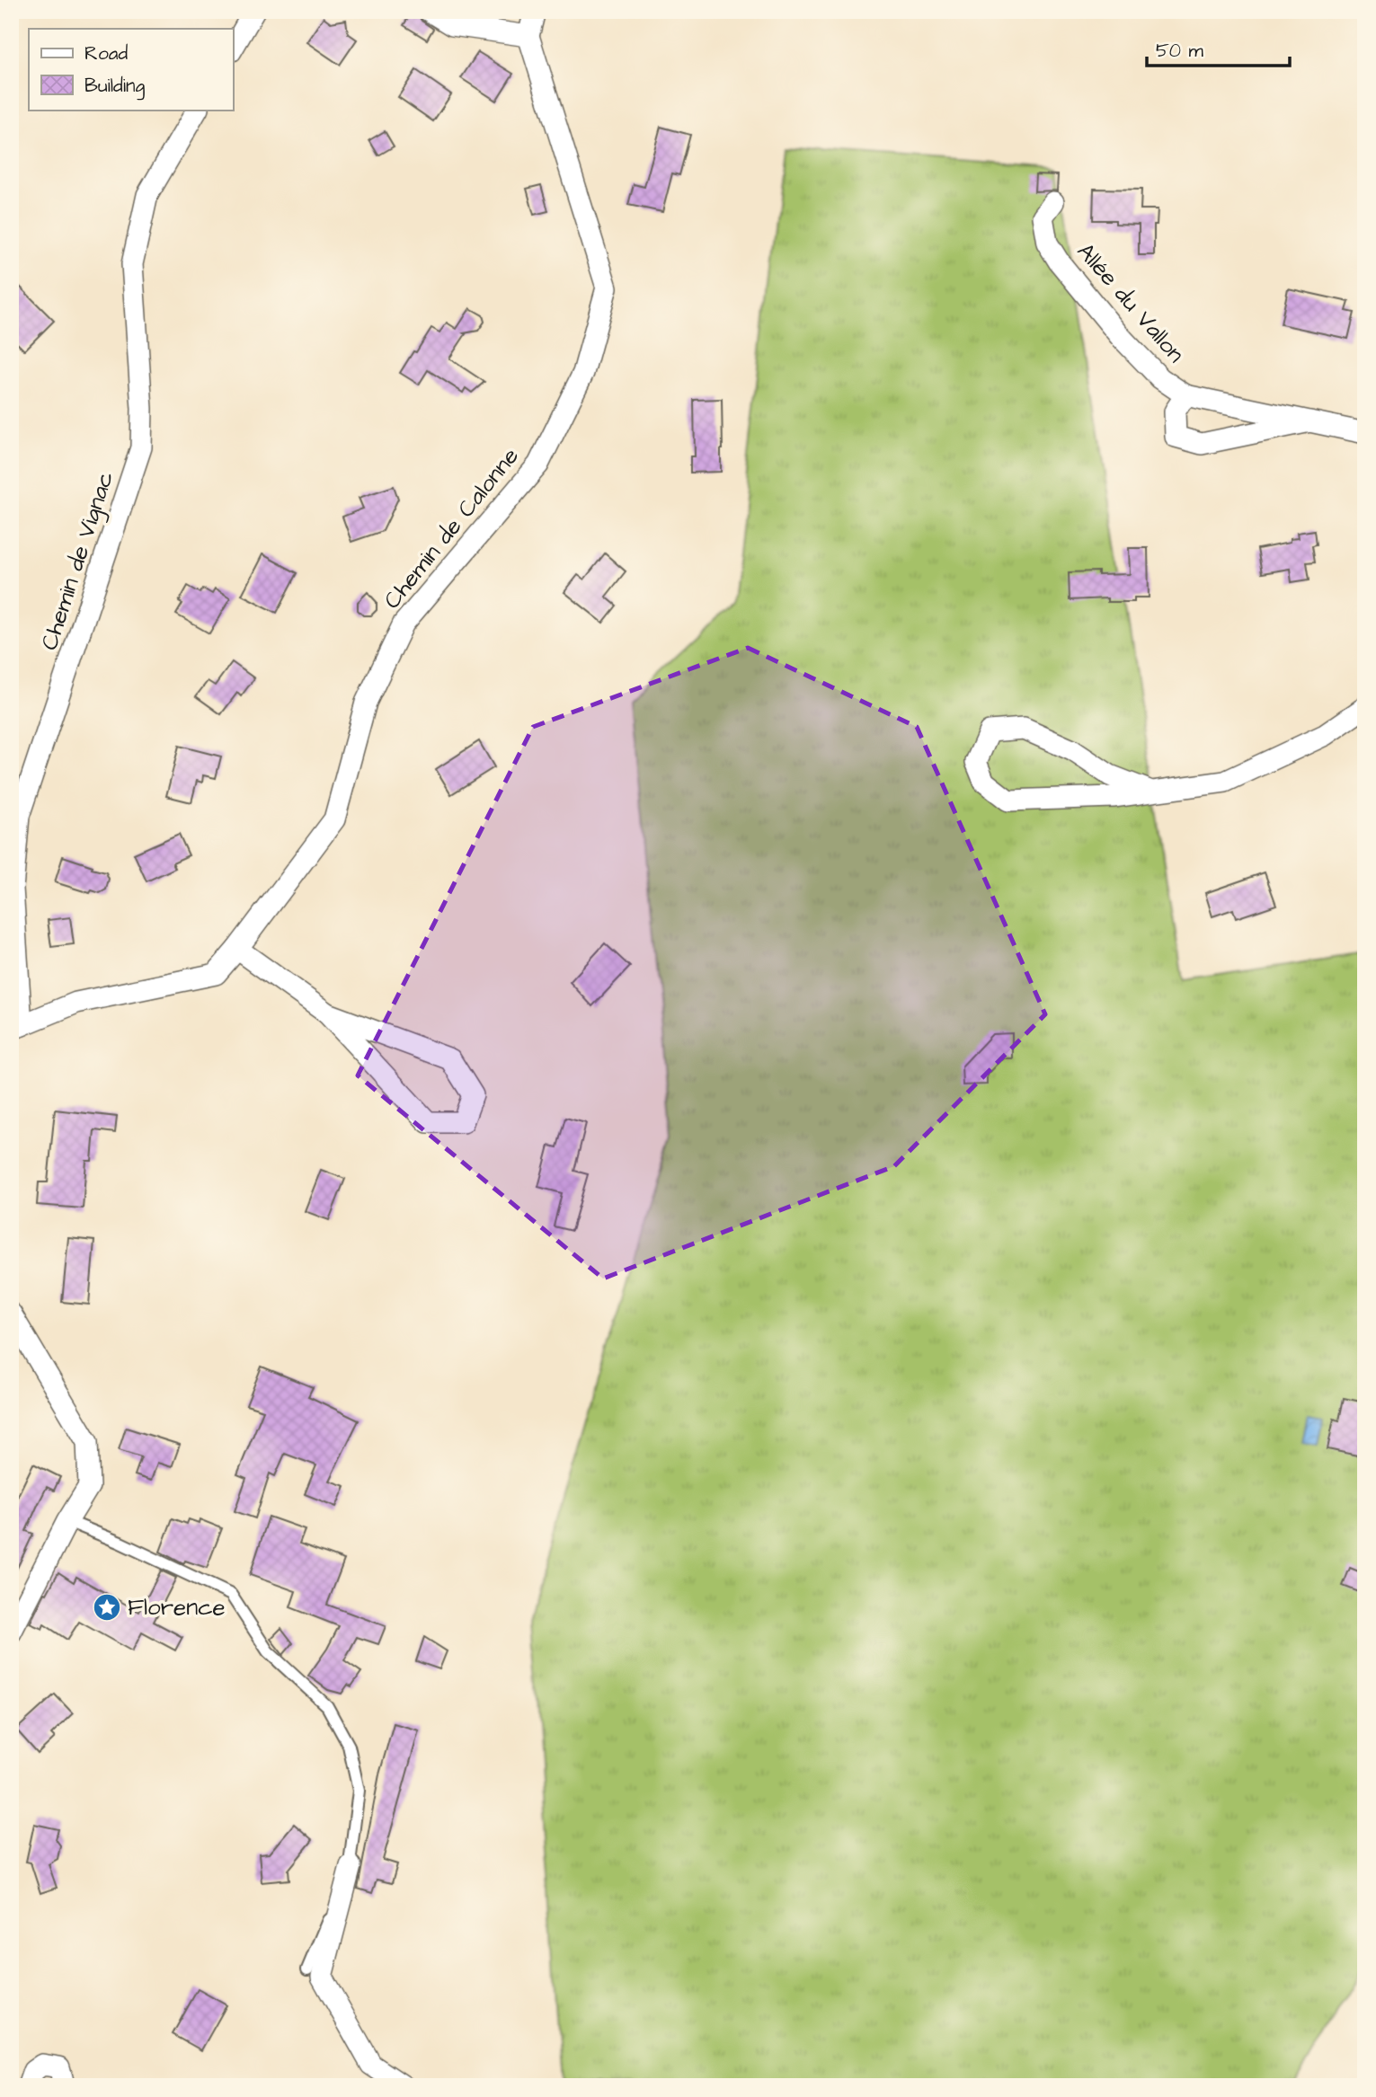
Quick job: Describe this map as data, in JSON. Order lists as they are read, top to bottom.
{
  "streets": {
    "street": ["Allée du Vallon", "Chemin de Calonne", "Chemin de Vignac"]
  },
  "crossings": [
    ["Chemin de Calonne", "Chemin de Vignac"]
  ],
  "places": {
    "place": ["Florence"]
  },
  "legend": ["Road", "Building"],
  "scale_bar": "50 m"
}
